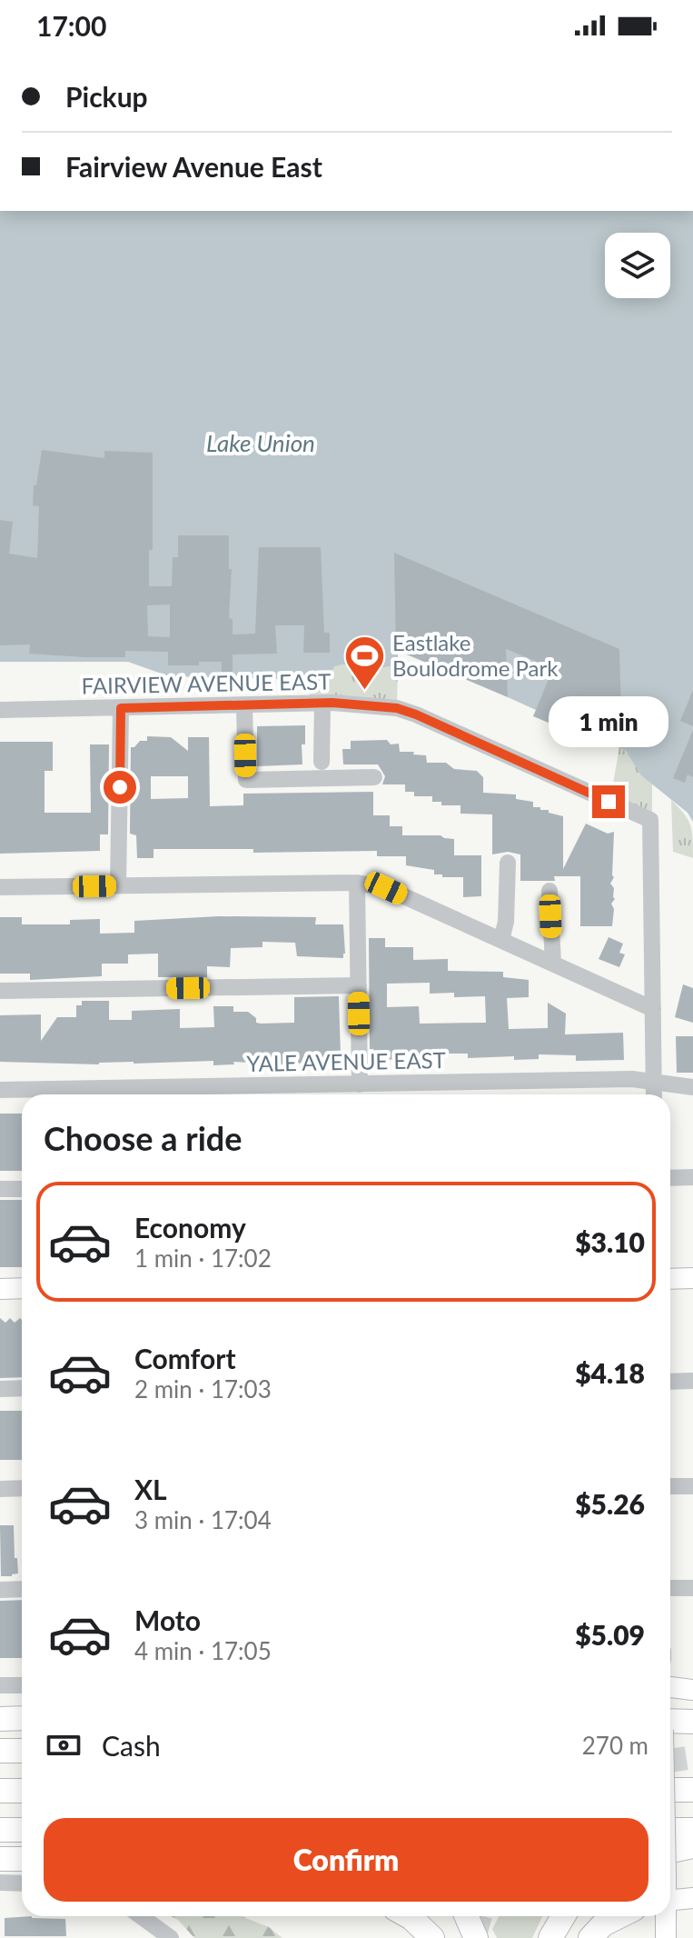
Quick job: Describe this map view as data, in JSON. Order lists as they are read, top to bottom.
{
  "streets": {
    "street": ["FAIRVIEW AVENUE EAST", "YALE AVENUE EAST"]
  },
  "water": ["Lake Union"],
  "places": {
    "sports": ["Eastlake Boulodrome Park"]
  },
  "page": {
    "status": "17:00",
    "banner": ["Pickup", "Fairview Avenue East"],
    "bubble": "1 min",
    "heading": "Choose a ride",
    "list": [
      {
        "name": "Economy",
        "note": "1 min · 17:02",
        "value": "$3.10"
      },
      {
        "name": "Comfort",
        "note": "2 min · 17:03",
        "value": "$4.18"
      },
      {
        "name": "XL",
        "note": "3 min · 17:04",
        "value": "$5.26"
      },
      {
        "name": "Moto",
        "note": "4 min · 17:05",
        "value": "$5.09"
      }
    ],
    "pay": ["Cash", "270 m"],
    "buttons": "Confirm"
  }
}
